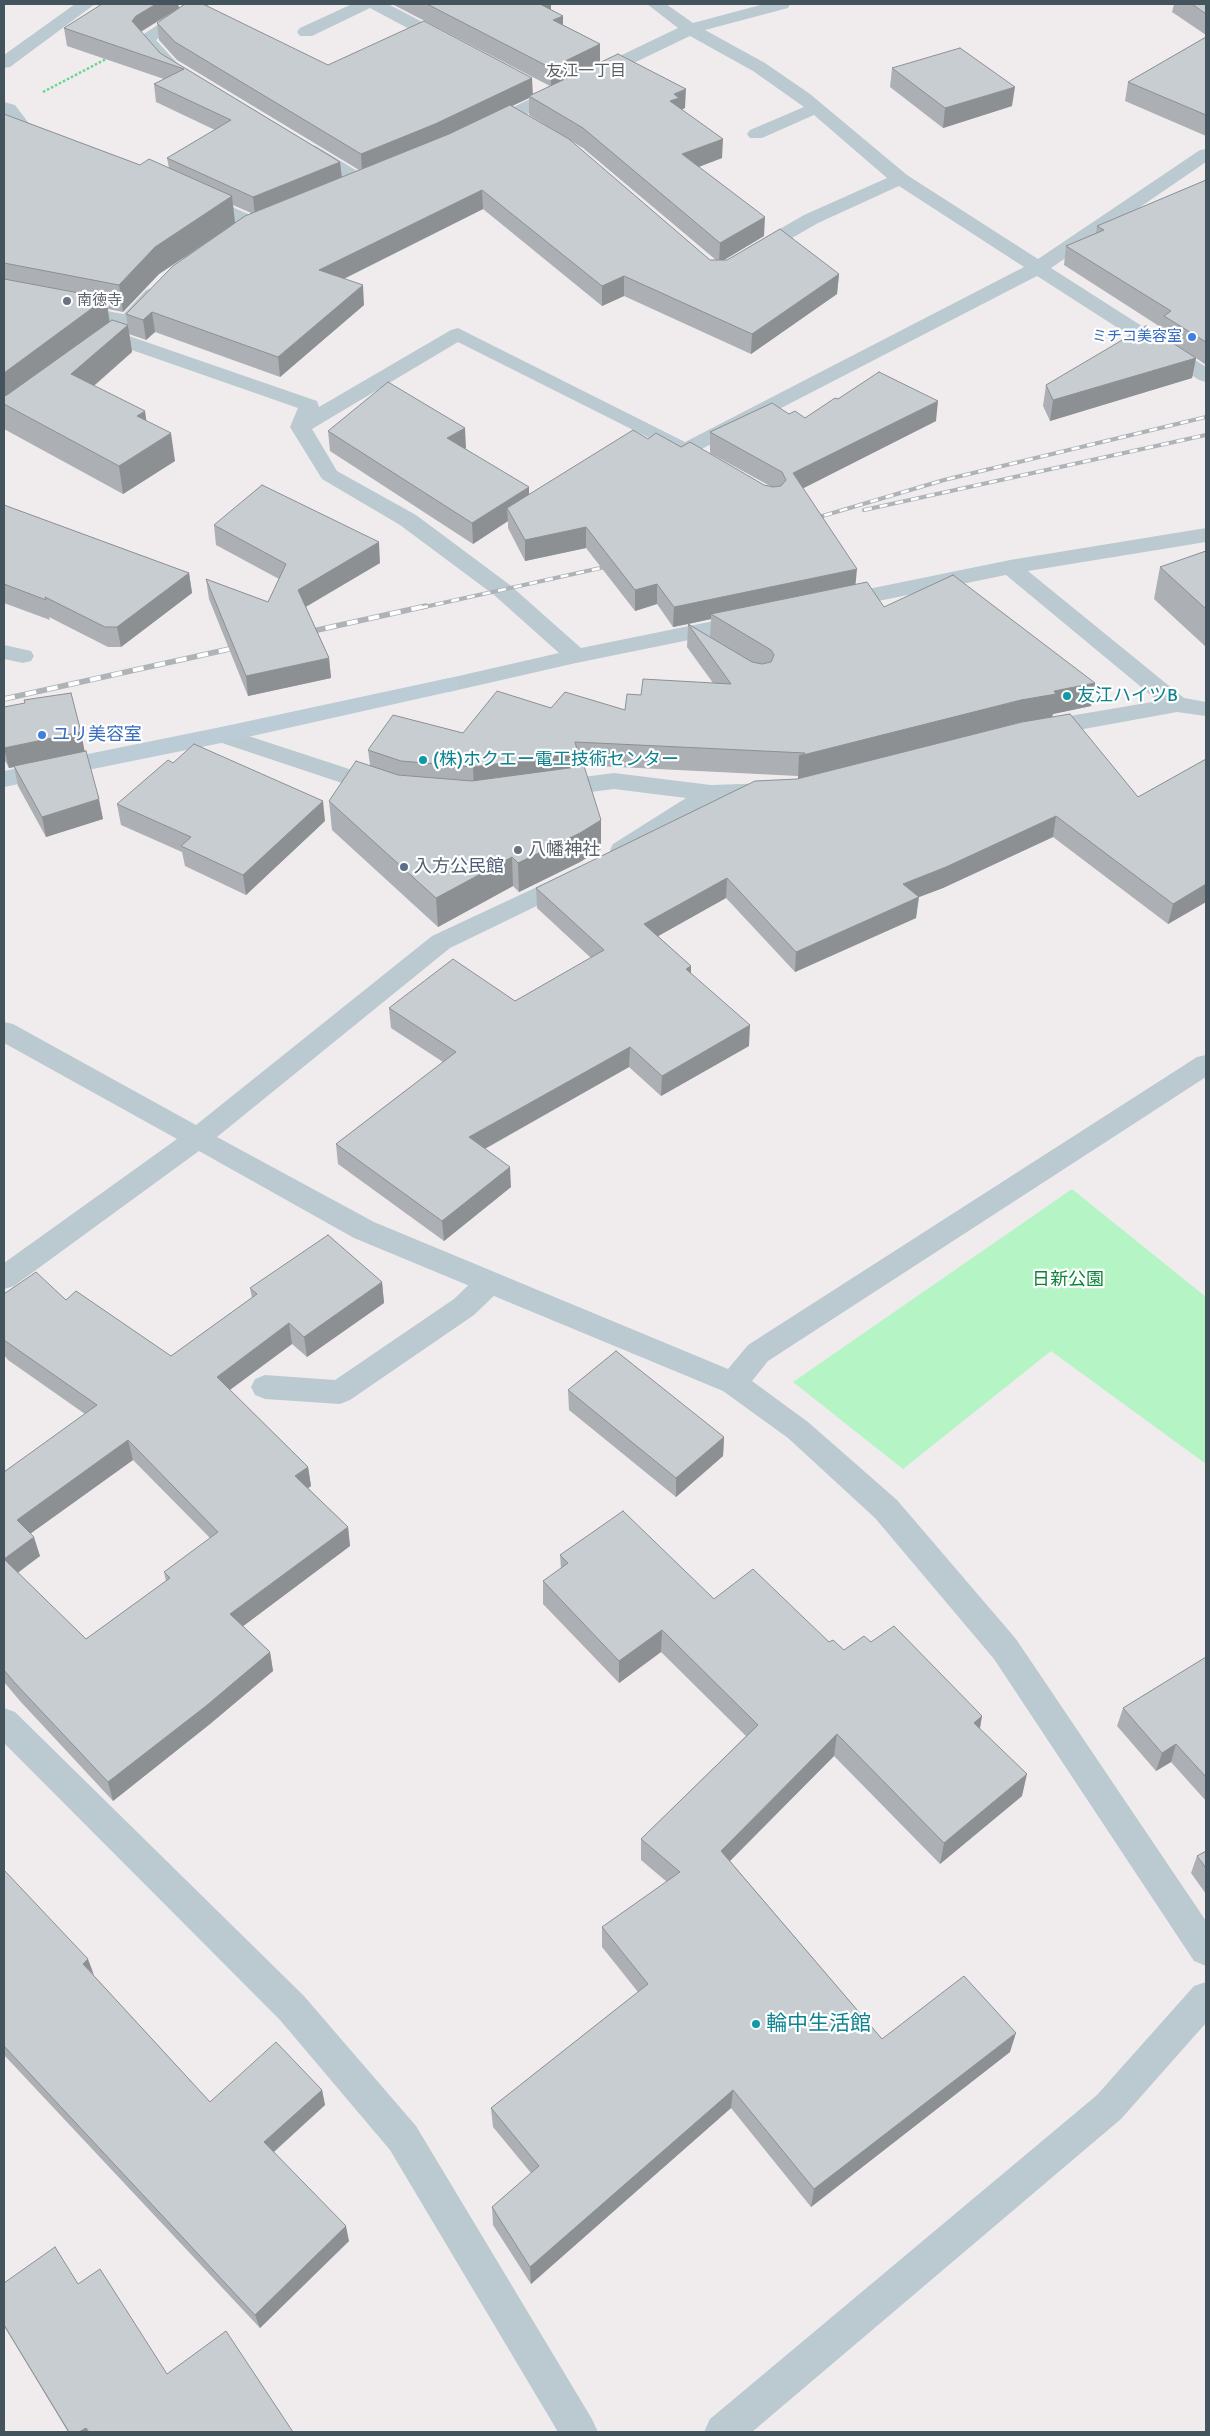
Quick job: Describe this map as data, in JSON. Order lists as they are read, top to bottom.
{
  "districts": ["友江一丁目"],
  "parks": ["日新公園"],
  "places": [
    "南徳寺",
    "ミチコ美容室",
    "友江ハイツB",
    "ユリ美容室",
    "(株)ホクエー電工技術センター",
    "八幡神社",
    "入方公民館",
    "輪中生活館"
  ]
}
